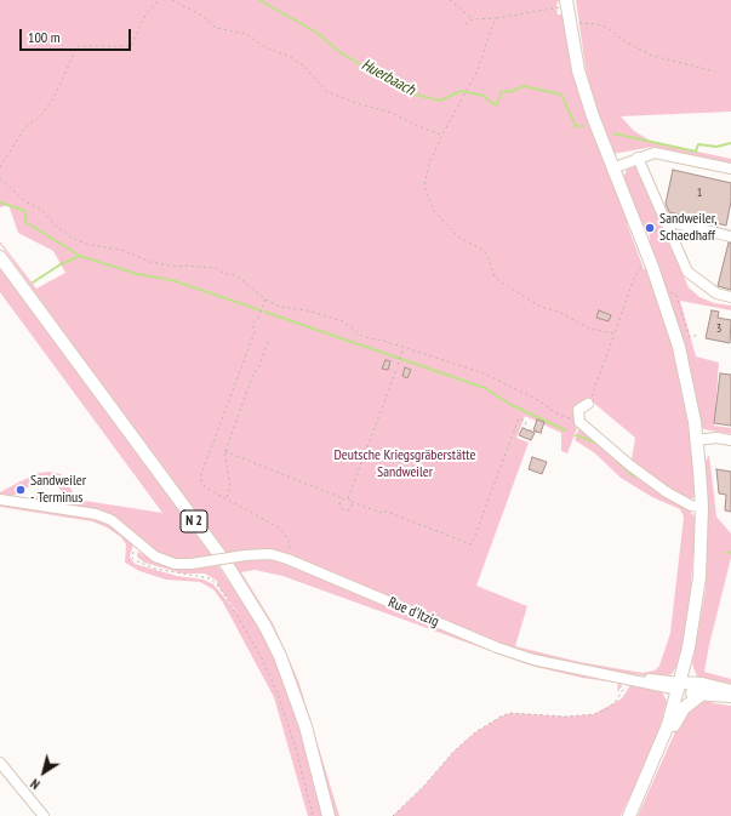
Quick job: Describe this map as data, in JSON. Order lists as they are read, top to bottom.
{
  "streets": {
    "main road": ["N 2"],
    "street": ["Rue d'Itzig"]
  },
  "water": ["Huerbaach"],
  "parks": ["Deutsche Kriegsgräberstätte Sandweiler"],
  "places": ["Sandweiler, Schaedhaff", "Sandweiler - Terminus"],
  "house_numbers": ["1", "3"],
  "scale_bar": "100 m",
  "north": "bottom left"
}
